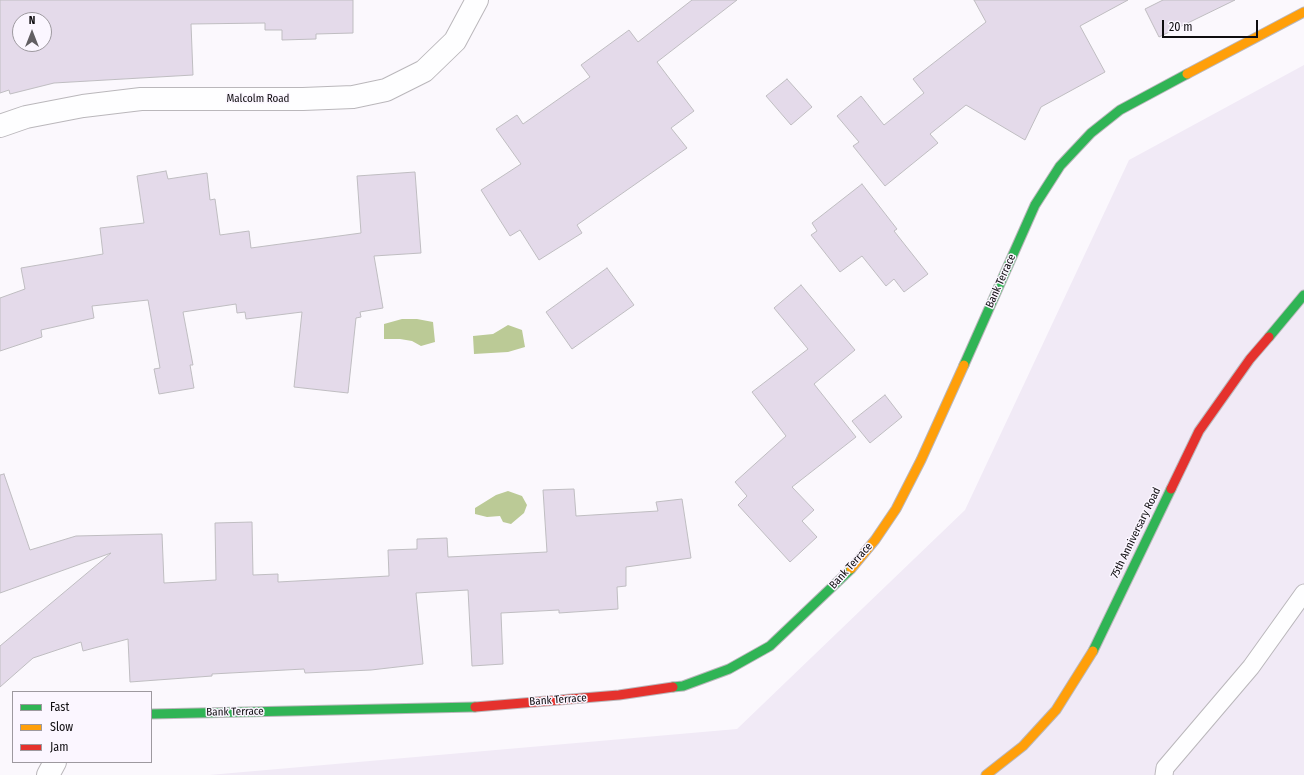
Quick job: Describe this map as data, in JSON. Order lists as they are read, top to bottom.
{
  "streets": {
    "street": ["Malcolm Road", "Bank Terrace", "75th Anniversary Road"]
  },
  "legend": ["Fast", "Slow", "Jam"],
  "scale_bar": "20 m",
  "north": "top"
}
